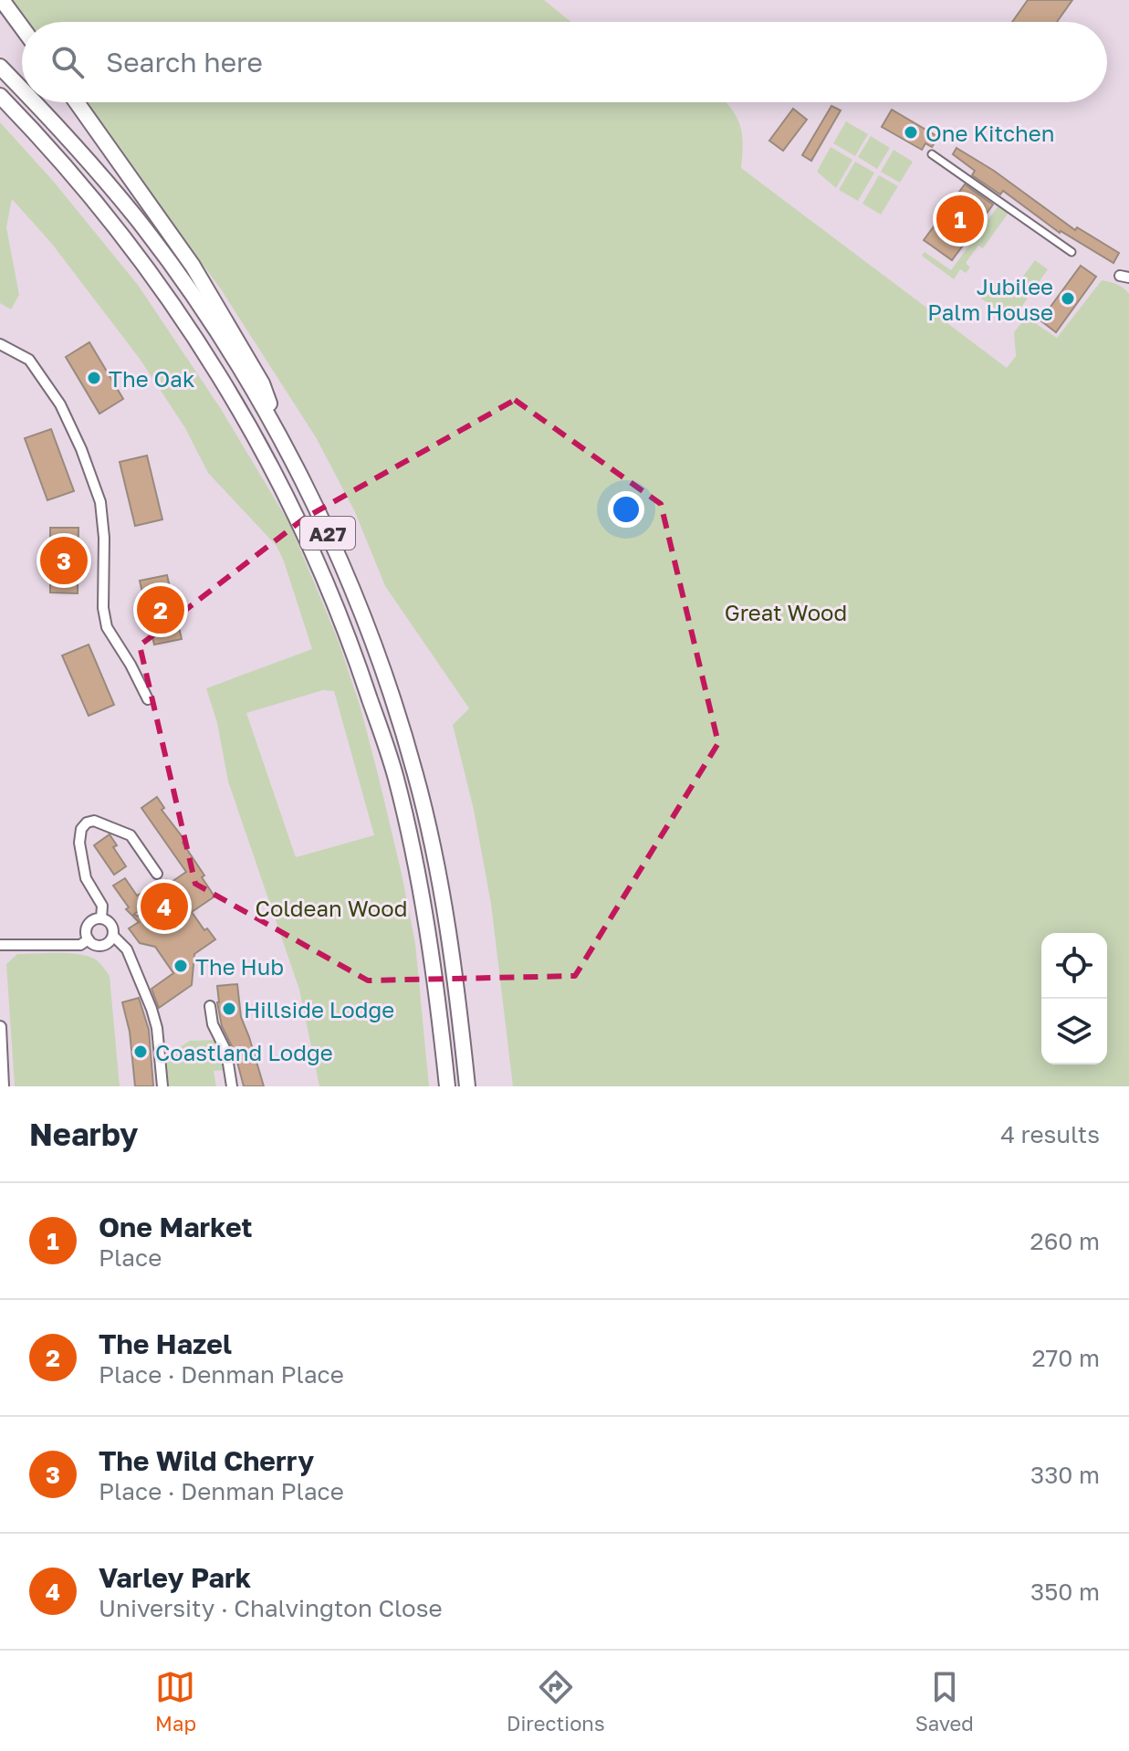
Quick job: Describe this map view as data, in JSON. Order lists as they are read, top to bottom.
{
  "streets": {
    "highway": ["A27"]
  },
  "parks": ["Great Wood", "Coldean Wood"],
  "places": [
    "One Kitchen",
    "Jubilee Palm House",
    "The Oak",
    "The Hub",
    "Hillside Lodge",
    "Coastland Lodge"
  ],
  "page": {
    "search": "Search here",
    "pins": [
      "1",
      "3",
      "2",
      "4"
    ],
    "heading": ["Nearby", "4 results"],
    "list": [
      {
        "mark": "1",
        "name": "One Market",
        "note": "Place",
        "value": "260 m"
      },
      {
        "mark": "2",
        "name": "The Hazel",
        "note": "Place · Denman Place",
        "value": "270 m"
      },
      {
        "mark": "3",
        "name": "The Wild Cherry",
        "note": "Place · Denman Place",
        "value": "330 m"
      },
      {
        "mark": "4",
        "name": "Varley Park",
        "note": "University · Chalvington Close",
        "value": "350 m"
      }
    ],
    "nav": ["Map", "Directions", "Saved"]
  }
}
